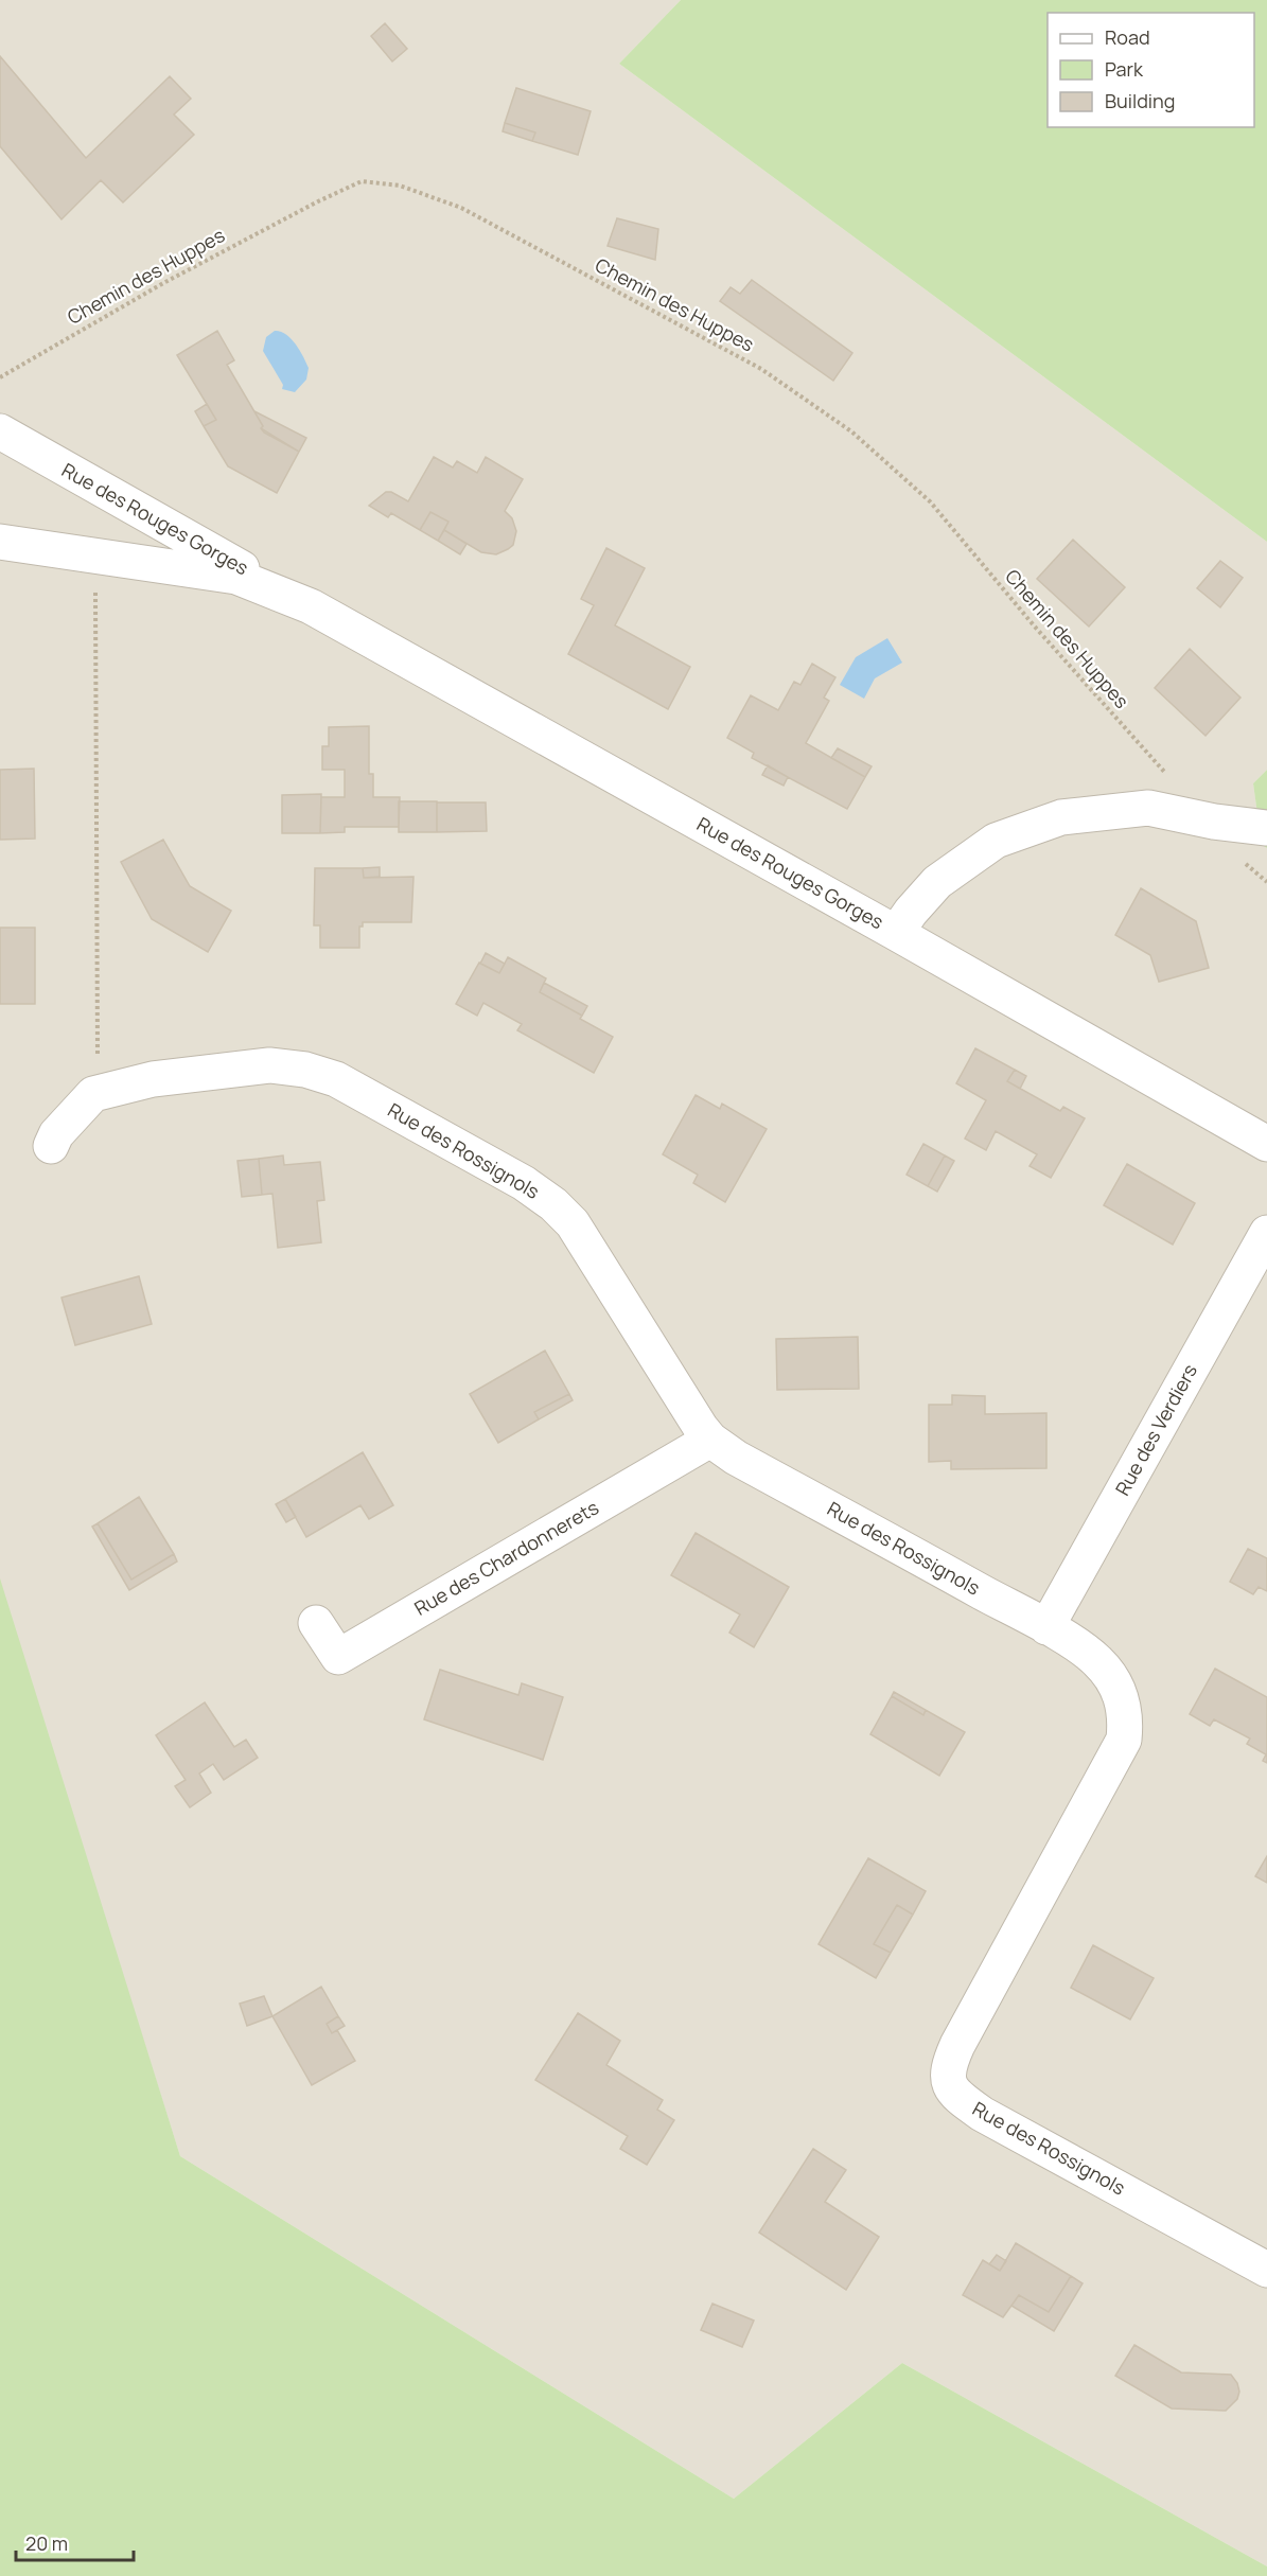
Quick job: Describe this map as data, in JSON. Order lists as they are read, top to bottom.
{
  "streets": {
    "street": [
      "Rue des Rouges Gorges",
      "Rue des Rossignols",
      "Rue des Verdiers",
      "Rue des Chardonnerets"
    ],
    "path": ["Chemin des Huppes"]
  },
  "crossings": [
    ["Rue des Rossignols", "Rue des Verdiers"],
    ["Rue des Rossignols", "Rue des Chardonnerets"]
  ],
  "legend": ["Road", "Park", "Building"],
  "scale_bar": "20 m"
}
